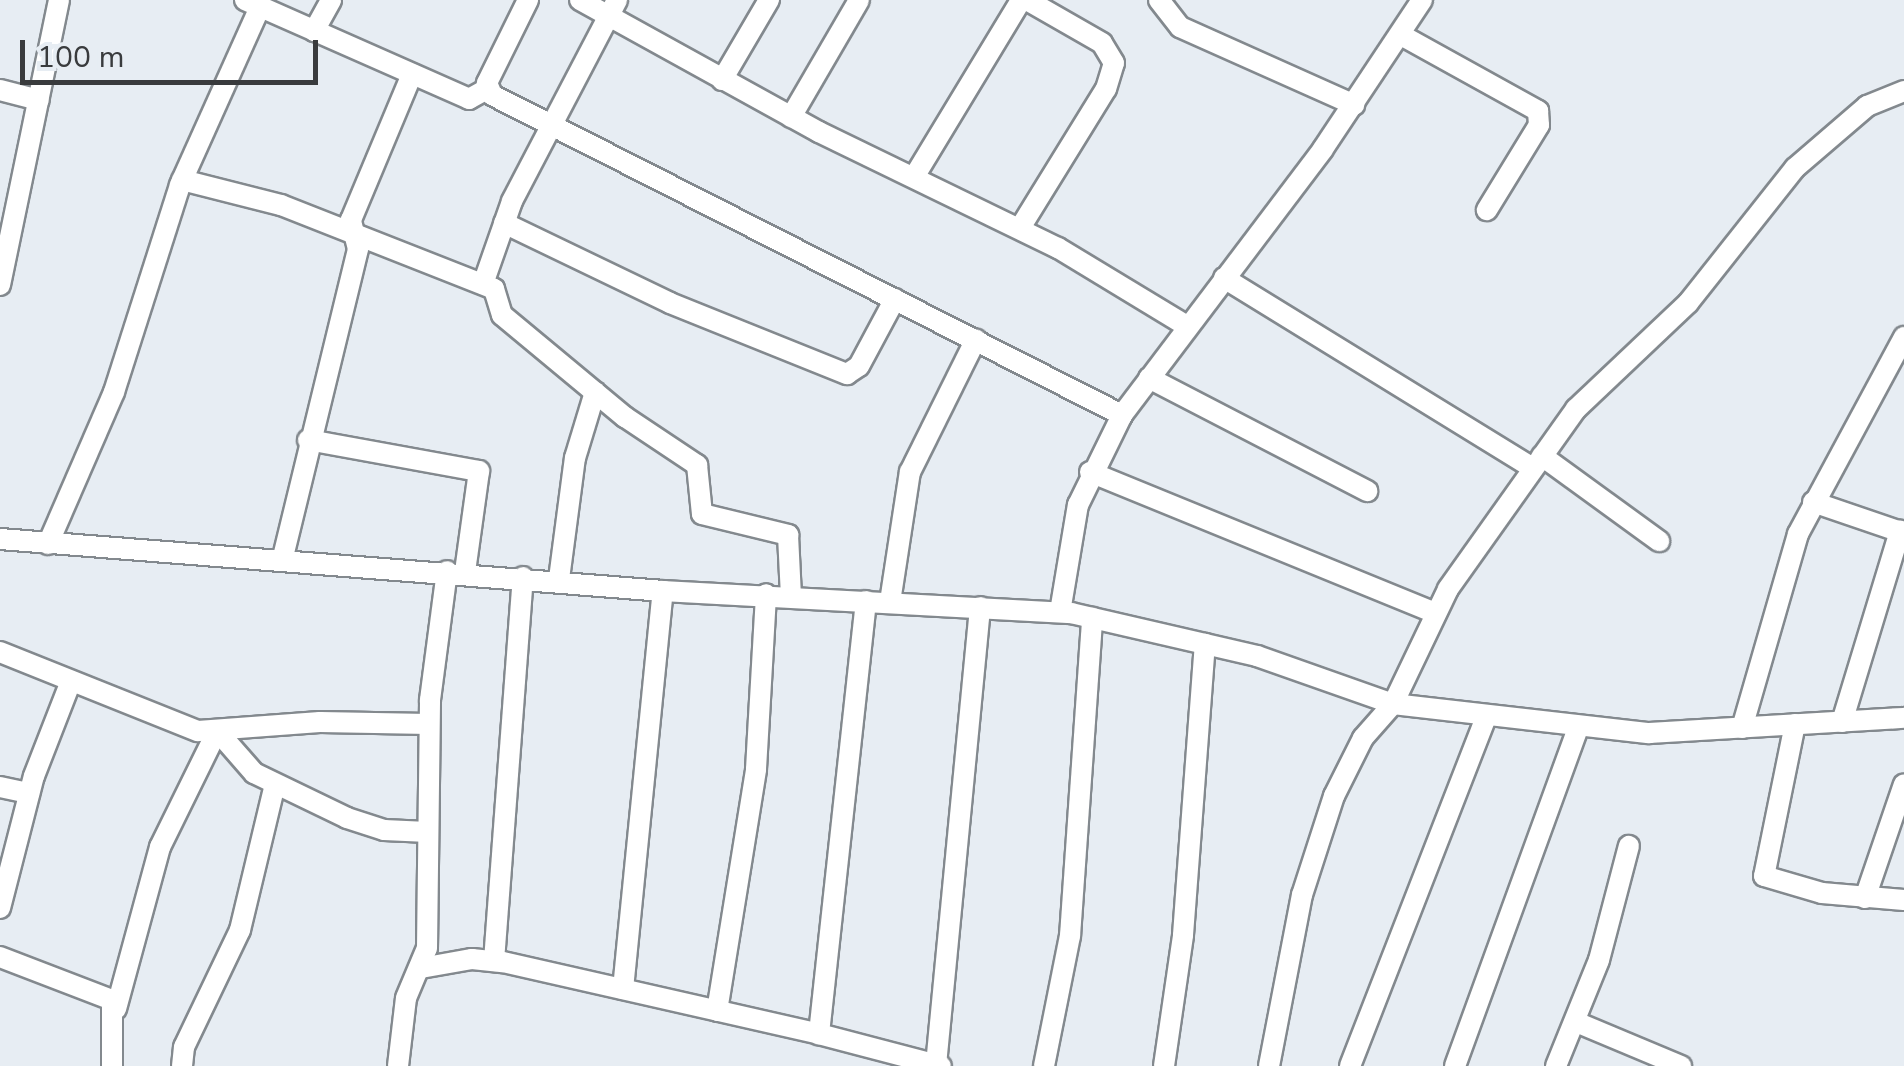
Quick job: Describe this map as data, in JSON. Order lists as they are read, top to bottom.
{
  "scale_bar": "100 m"
}
